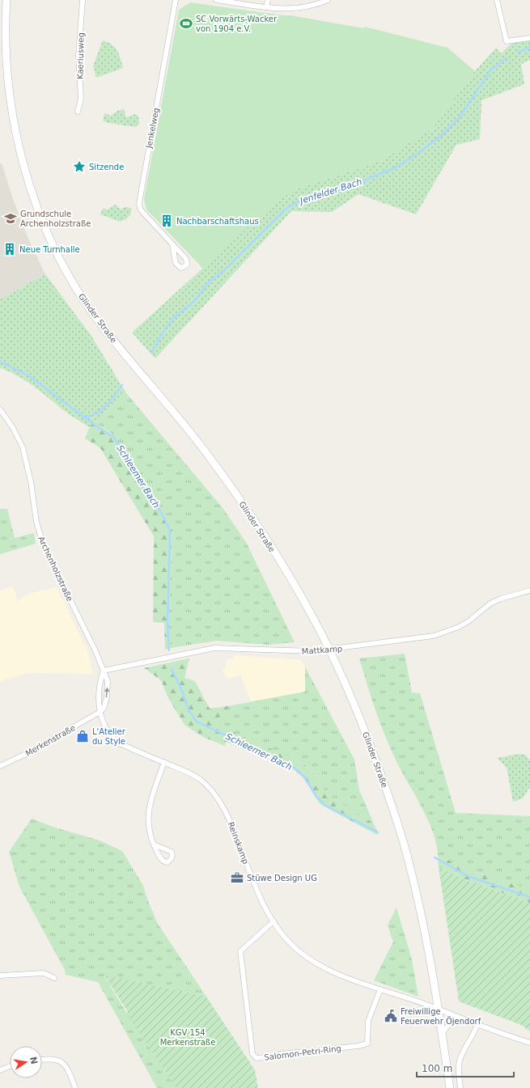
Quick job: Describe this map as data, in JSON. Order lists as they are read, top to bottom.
{
  "streets": {
    "main road": ["Glinder Straße"],
    "street": [
      "Kaeriusweg",
      "Jenkelweg",
      "Archenholzstraße",
      "Mattkamp",
      "Merkenstraße",
      "Reinskamp",
      "Salomon-Petri-Ring"
    ]
  },
  "crossings": [
    ["Glinder Straße", "Mattkamp"],
    ["Glinder Straße", "Reinskamp"],
    ["Archenholzstraße", "Mattkamp"],
    ["Archenholzstraße", "Merkenstraße"],
    ["Archenholzstraße", "Reinskamp"],
    ["Merkenstraße", "Reinskamp"],
    ["Reinskamp", "Salomon-Petri-Ring"]
  ],
  "water": ["Jenfelder Bach", "Schleemer Bach"],
  "parks": ["KGV 154 Merkenstraße"],
  "places": {
    "sports": ["SC Vorwärts-Wacker von 1904 e.V."],
    "place": ["Sitzende"],
    "school or university": ["Grundschule Archenholzstraße"],
    "building": ["Nachbarschaftshaus", "Neue Turnhalle"],
    "shop": ["L'Atelier du Style"],
    "office": ["Stüwe Design UG"],
    "public building": ["Freiwillige Feuerwehr Öjendorf"]
  },
  "scale_bar": "100 m",
  "north": "right"
}
